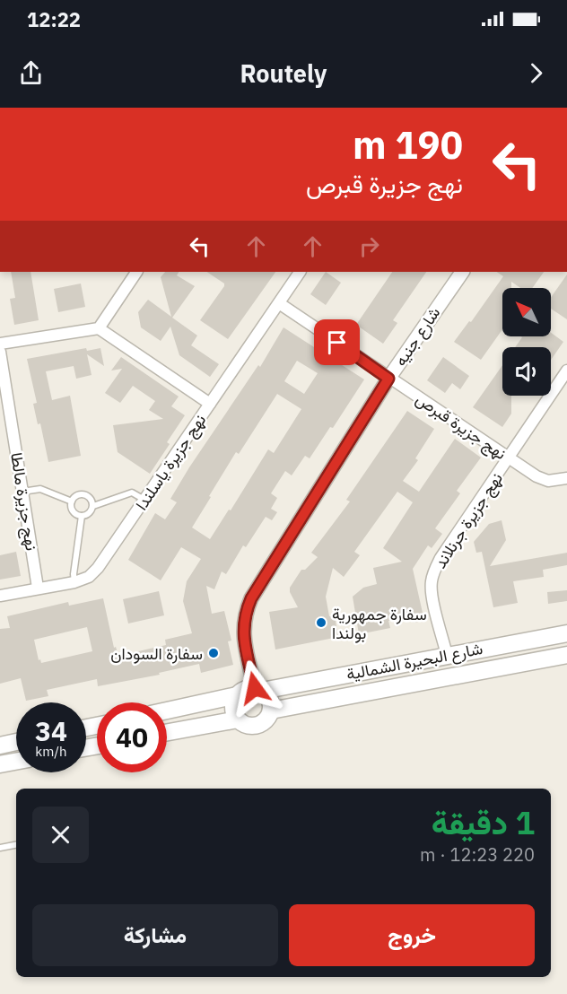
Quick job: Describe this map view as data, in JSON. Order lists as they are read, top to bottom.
{
  "streets": {
    "main road": ["شارع البحيرة الشمالية"],
    "street": [
      "شارع جنيه",
      "نهج جزيرة قبرص",
      "نهج جزيرة ياسلندا",
      "نهج جزيرة مالطا",
      "نهج جزيرة جرنلاند"
    ]
  },
  "crossings": [
    ["شارع جنيه", "نهج جزيرة قبرص"],
    ["شارع جنيه", "شارع البحيرة الشمالية"],
    ["نهج جزيرة قبرص", "نهج جزيرة ياسلندا"],
    ["نهج جزيرة قبرص", "نهج جزيرة جرنلاند"],
    ["نهج جزيرة ياسلندا", "نهج جزيرة مالطا"],
    ["نهج جزيرة جرنلاند", "شارع البحيرة الشمالية"]
  ],
  "places": ["سفارة جمهورية بولندا", "سفارة السودان"],
  "north": "top left",
  "page": {
    "status": "12:22",
    "header": "Routely",
    "turn": ["190 m", "نهج جزيرة قبرص"],
    "speed": "34 km/h",
    "limit": "40",
    "heading": ["1 دقيقة", "220 m · 12:23"],
    "buttons": ["خروج", "مشاركة"]
  }
}
